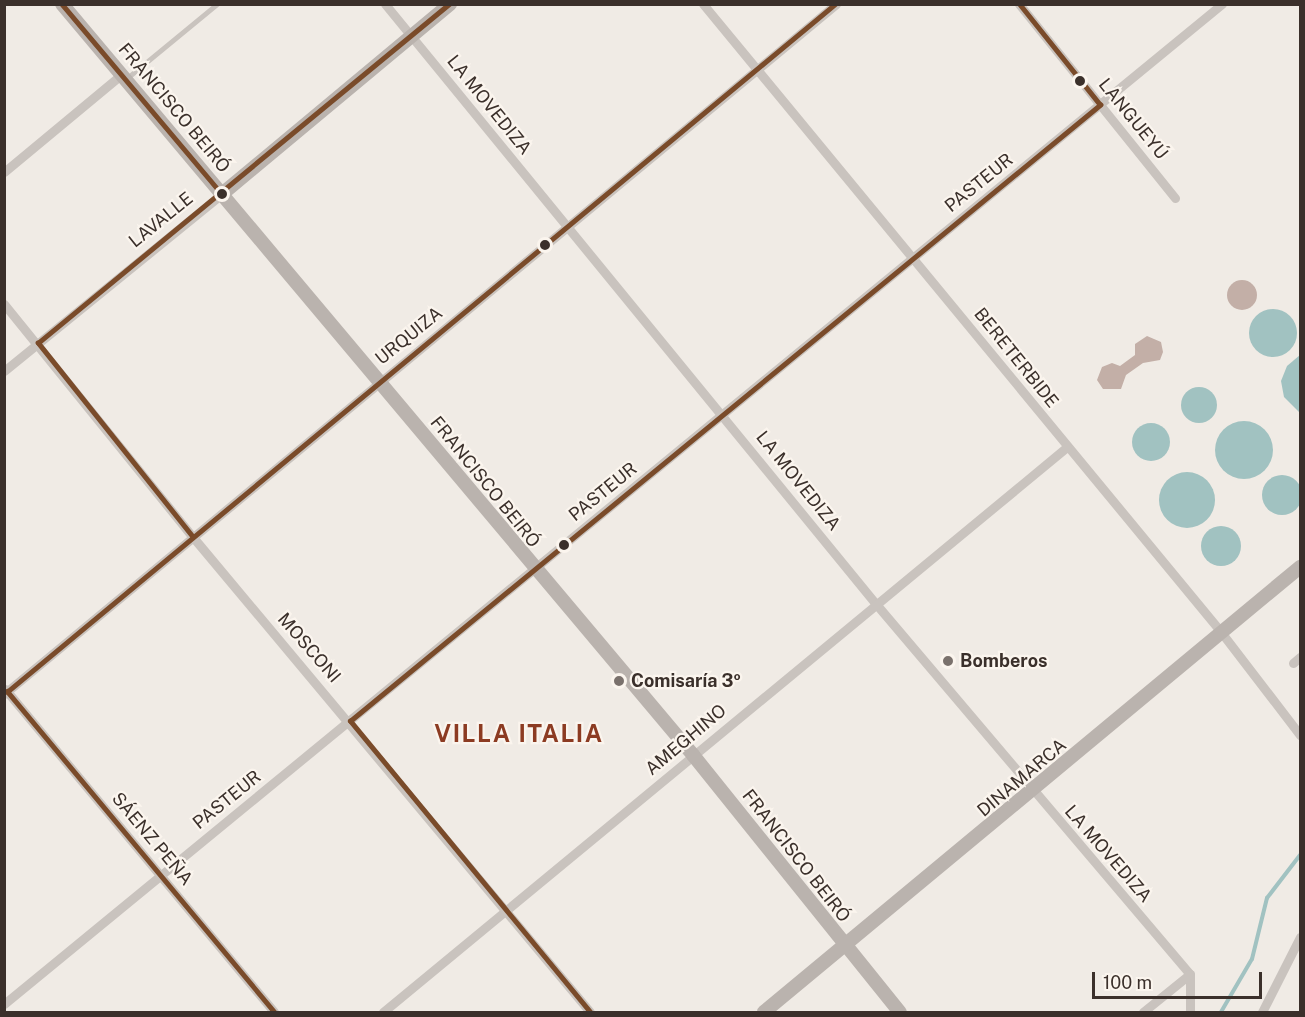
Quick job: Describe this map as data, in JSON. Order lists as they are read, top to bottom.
{
  "streets": {
    "street": [
      "LA MOVEDIZA",
      "FRANCISCO BEIRÓ",
      "LANGUEYÚ",
      "PASTEUR",
      "LAVALLE",
      "URQUIZA",
      "BERETERBIDE",
      "MOSCONI",
      "AMEGHINO",
      "DINAMARCA",
      "SÁENZ PEÑA"
    ]
  },
  "crossings": [
    ["LA MOVEDIZA", "PASTEUR"],
    ["LA MOVEDIZA", "LAVALLE"],
    ["LA MOVEDIZA", "URQUIZA"],
    ["LA MOVEDIZA", "AMEGHINO"],
    ["LA MOVEDIZA", "DINAMARCA"],
    ["FRANCISCO BEIRÓ", "PASTEUR"],
    ["FRANCISCO BEIRÓ", "LAVALLE"],
    ["FRANCISCO BEIRÓ", "URQUIZA"],
    ["FRANCISCO BEIRÓ", "AMEGHINO"],
    ["FRANCISCO BEIRÓ", "DINAMARCA"],
    ["LANGUEYÚ", "PASTEUR"],
    ["PASTEUR", "BERETERBIDE"],
    ["PASTEUR", "MOSCONI"],
    ["PASTEUR", "SÁENZ PEÑA"],
    ["LAVALLE", "MOSCONI"],
    ["URQUIZA", "BERETERBIDE"],
    ["URQUIZA", "MOSCONI"],
    ["URQUIZA", "SÁENZ PEÑA"],
    ["BERETERBIDE", "AMEGHINO"],
    ["BERETERBIDE", "DINAMARCA"],
    ["MOSCONI", "AMEGHINO"]
  ],
  "districts": ["VILLA ITALIA"],
  "places": ["Bomberos", "Comisaría 3º"],
  "scale_bar": "100 m"
}
